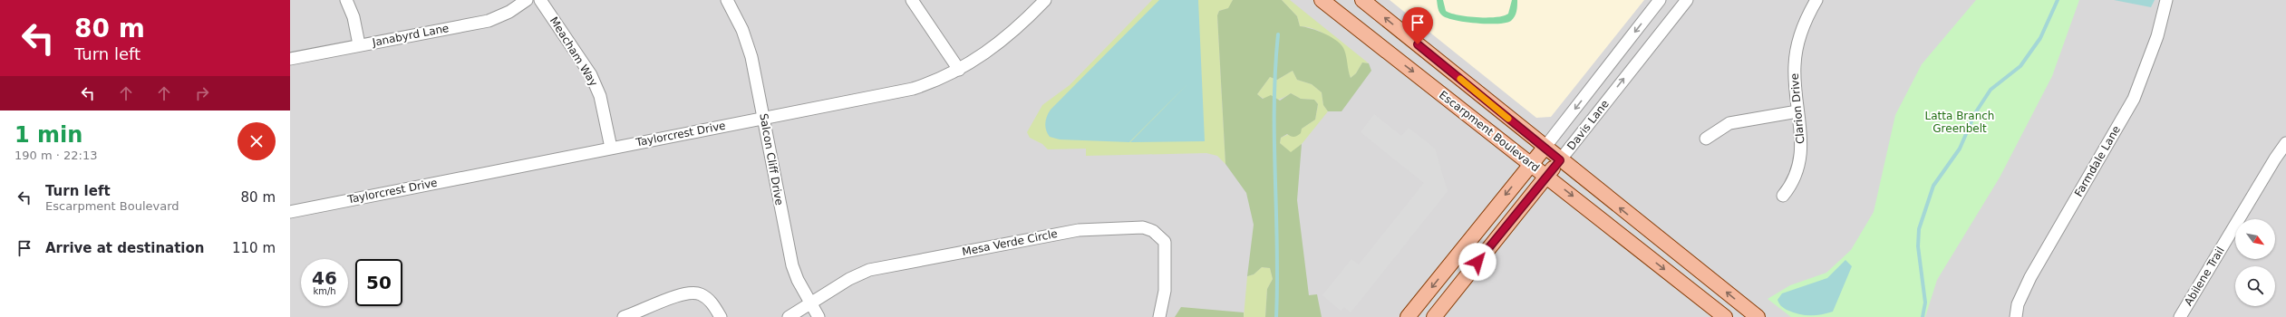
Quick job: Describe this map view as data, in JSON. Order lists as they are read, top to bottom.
{
  "streets": {
    "main road": ["Davis Lane", "Escarpment Boulevard"],
    "street": [
      "Janabyrd Lane",
      "Meacham Way",
      "Clarion Drive",
      "Taylorcrest Drive",
      "Salcon Cliff Drive",
      "Farmdale Lane",
      "Mesa Verde Circle",
      "Abilene Trail"
    ]
  },
  "crossings": [
    ["Meacham Way", "Taylorcrest Drive"],
    ["Davis Lane", "Escarpment Boulevard"],
    ["Taylorcrest Drive", "Salcon Cliff Drive"],
    ["Salcon Cliff Drive", "Mesa Verde Circle"]
  ],
  "parks": ["Latta Branch Greenbelt"],
  "north": "bottom right",
  "page": {
    "turn": ["80 m", "Turn left"],
    "heading": ["1 min", "190 m · 22:13"],
    "list": [
      {
        "name": "Turn left",
        "note": "Escarpment Boulevard",
        "value": "80 m"
      },
      {
        "name": "Arrive at destination",
        "value": "110 m"
      }
    ],
    "speed": "46 km/h",
    "limit": "50"
  }
}
